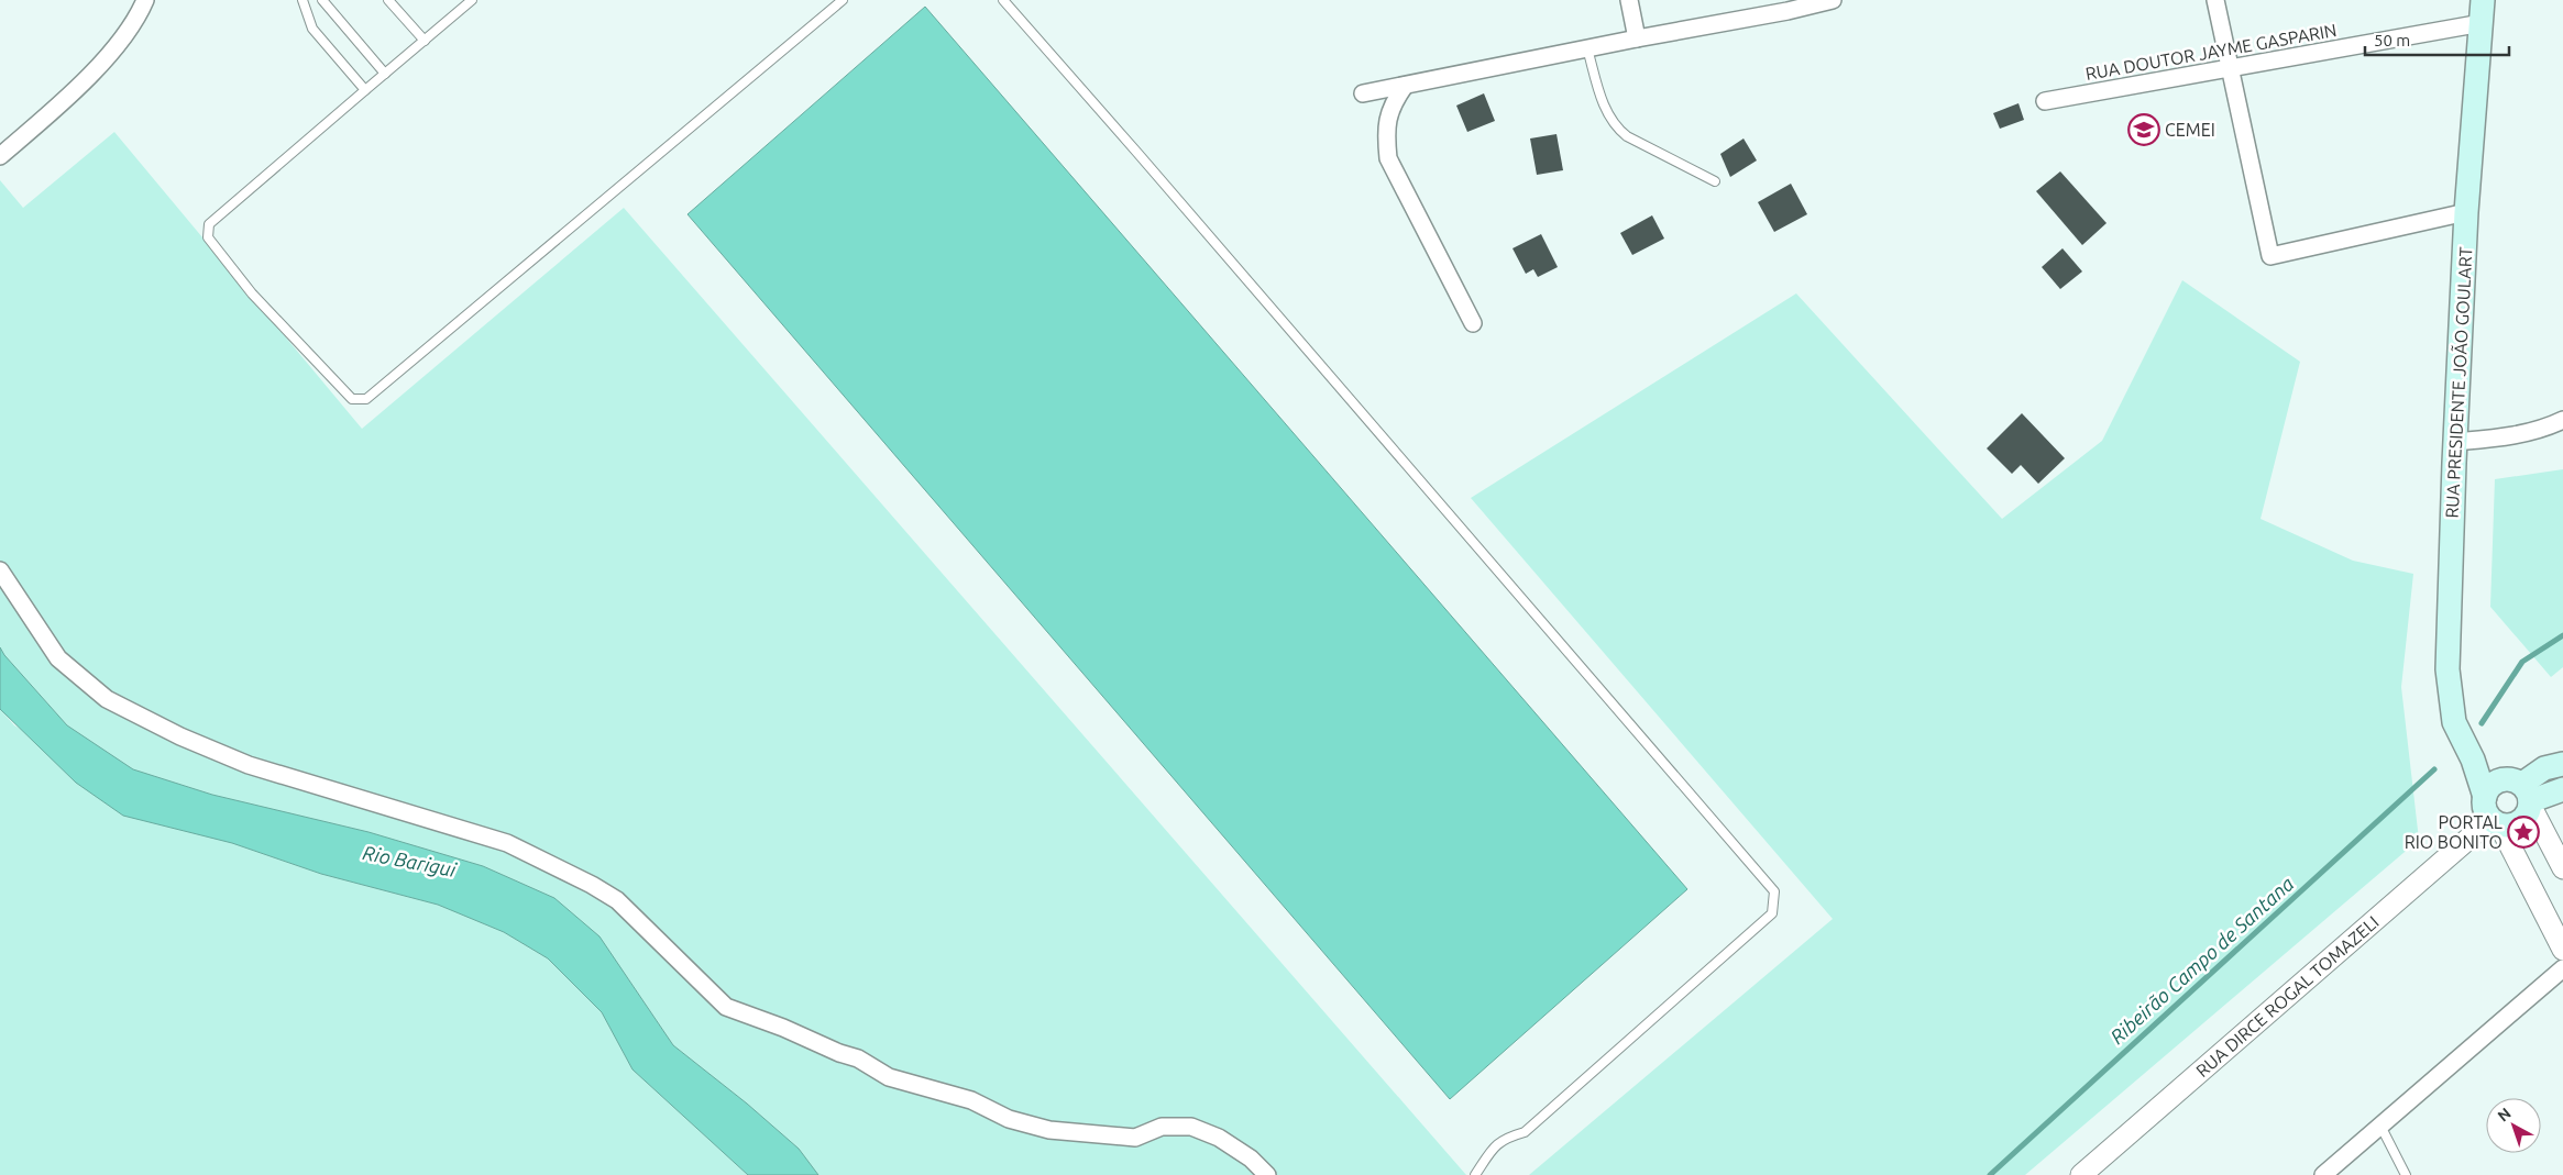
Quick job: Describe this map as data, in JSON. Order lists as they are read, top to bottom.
{
  "streets": {
    "main road": ["RUA PRESIDENTE JOÃO GOULART"],
    "street": ["RUA DOUTOR JAYME GASPARIN", "RUA DIRCE ROGAL TOMAZELI"]
  },
  "crossings": [
    ["RUA DOUTOR JAYME GASPARIN", "RUA PRESIDENTE JOÃO GOULART"],
    ["RUA PRESIDENTE JOÃO GOULART", "RUA DIRCE ROGAL TOMAZELI"]
  ],
  "water": ["Rio Barigui", "Ribeirão Campo de Santana"],
  "places": {
    "school or university": ["CEMEI"],
    "place": ["PORTAL RIO BONITO"]
  },
  "scale_bar": "50 m",
  "north": "top left"
}
